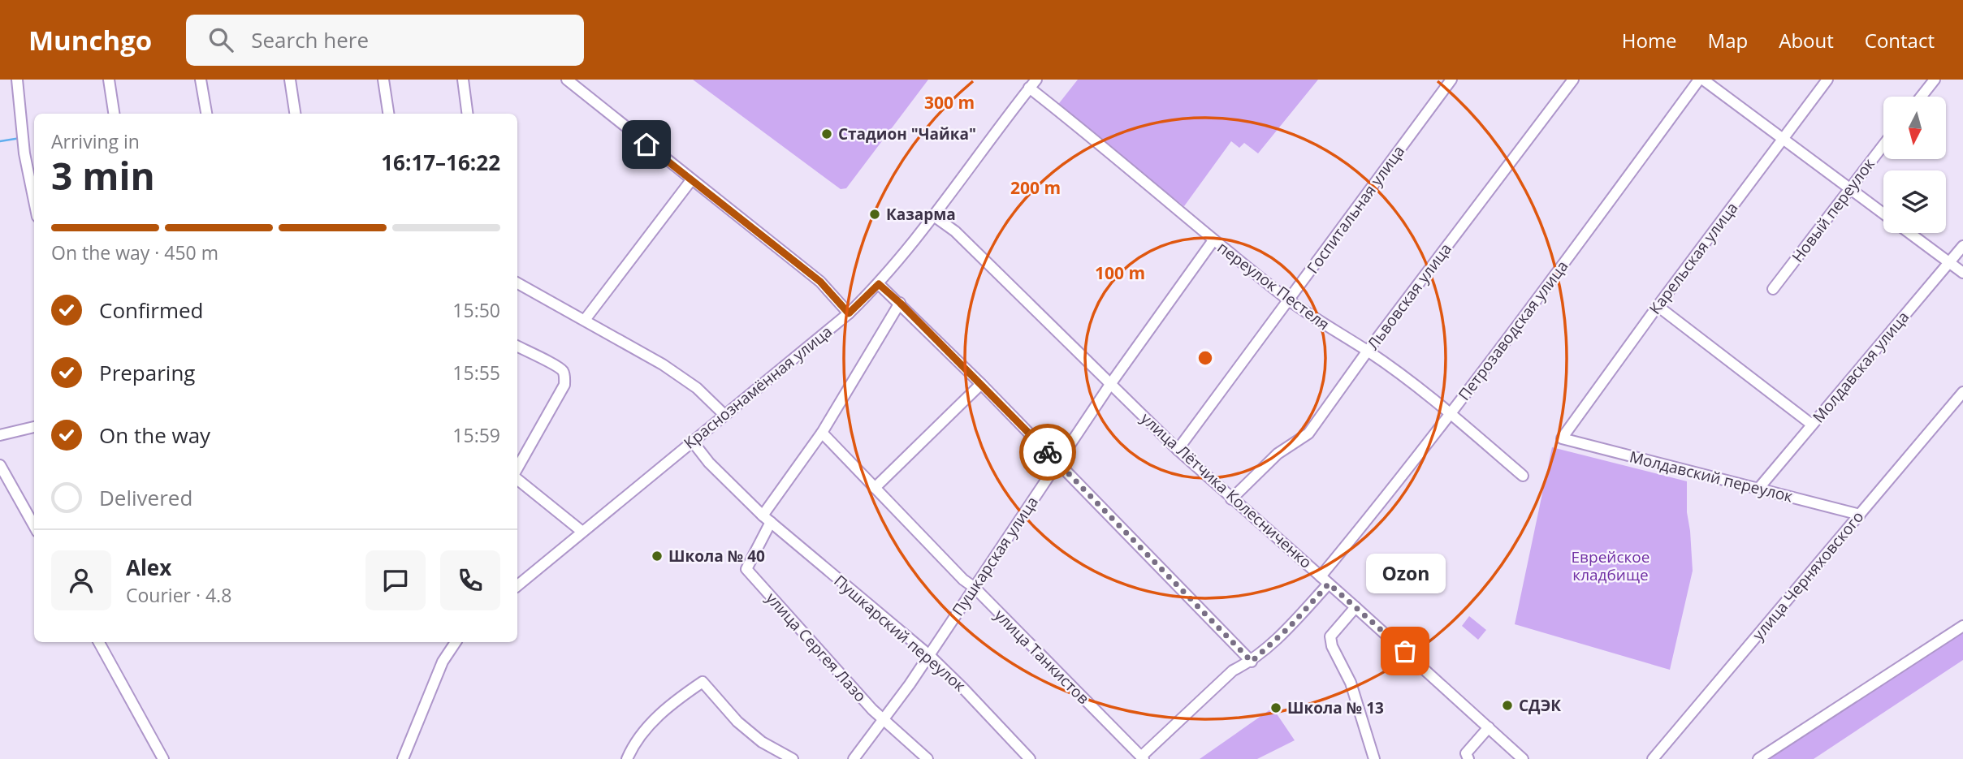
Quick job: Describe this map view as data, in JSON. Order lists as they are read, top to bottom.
{
  "streets": {
    "street": [
      "Госпитальная улица",
      "Новый переулок",
      "Карельская улица",
      "переулок Пестеля",
      "Львовская улица",
      "Петрозаводская улица",
      "Молдавская улица",
      "Краснознамённая улица",
      "Молдавский переулок",
      "улица Лётчика Колесниченко",
      "Пушкарская улица",
      "улица Черняховского",
      "Пушкарский переулок",
      "улица Сергея Лазо",
      "улица Танкистов"
    ]
  },
  "crossings": [
    ["Госпитальная улица", "переулок Пестеля"],
    ["Госпитальная улица", "улица Лётчика Колесниченко"],
    ["Карельская улица", "Молдавский переулок"],
    ["переулок Пестеля", "Львовская улица"],
    ["переулок Пестеля", "Петрозаводская улица"],
    ["переулок Пестеля", "Краснознамённая улица"],
    ["переулок Пестеля", "Пушкарская улица"],
    ["Львовская улица", "улица Лётчика Колесниченко"],
    ["Петрозаводская улица", "улица Лётчика Колесниченко"],
    ["Петрозаводская улица", "улица Танкистов"],
    ["Молдавская улица", "Молдавский переулок"],
    ["Краснознамённая улица", "улица Лётчика Колесниченко"],
    ["Краснознамённая улица", "Пушкарский переулок"],
    ["Молдавский переулок", "улица Черняховского"],
    ["улица Лётчика Колесниченко", "Пушкарская улица"],
    ["Пушкарская улица", "Пушкарский переулок"],
    ["Пушкарская улица", "улица Сергея Лазо"],
    ["Пушкарская улица", "улица Танкистов"],
    ["Пушкарский переулок", "улица Сергея Лазо"]
  ],
  "parks": ["Еврейское кладбище"],
  "places": [
    "Стадион \"Чайка\"",
    "Казарма",
    "Школа № 40",
    "Ozon",
    "СДЭК",
    "Школа № 13"
  ],
  "north": "bottom",
  "page": {
    "header": "Munchgo",
    "search": "Search here",
    "nav": [
      "Home",
      "Map",
      "About",
      "Contact"
    ],
    "heading": ["3 min", "Arriving in", "16:17–16:22"],
    "panel": ["Alex", "Courier · 4.8"],
    "bar": "On the way · 450 m",
    "list": [
      ["Confirmed", "15:50"],
      ["Preparing", "15:55"],
      ["On the way", "15:59"],
      "Delivered"
    ],
    "bubble": "Ozon"
  },
  "rings": ["300 m", "200 m", "100 m"]
}
